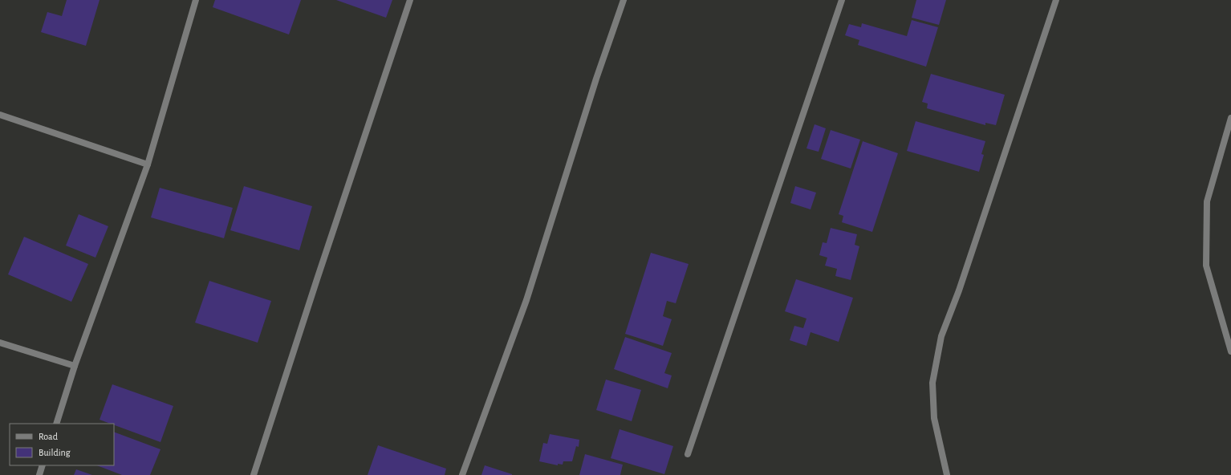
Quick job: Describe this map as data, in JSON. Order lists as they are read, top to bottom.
{
  "legend": ["Road", "Building"]
}
